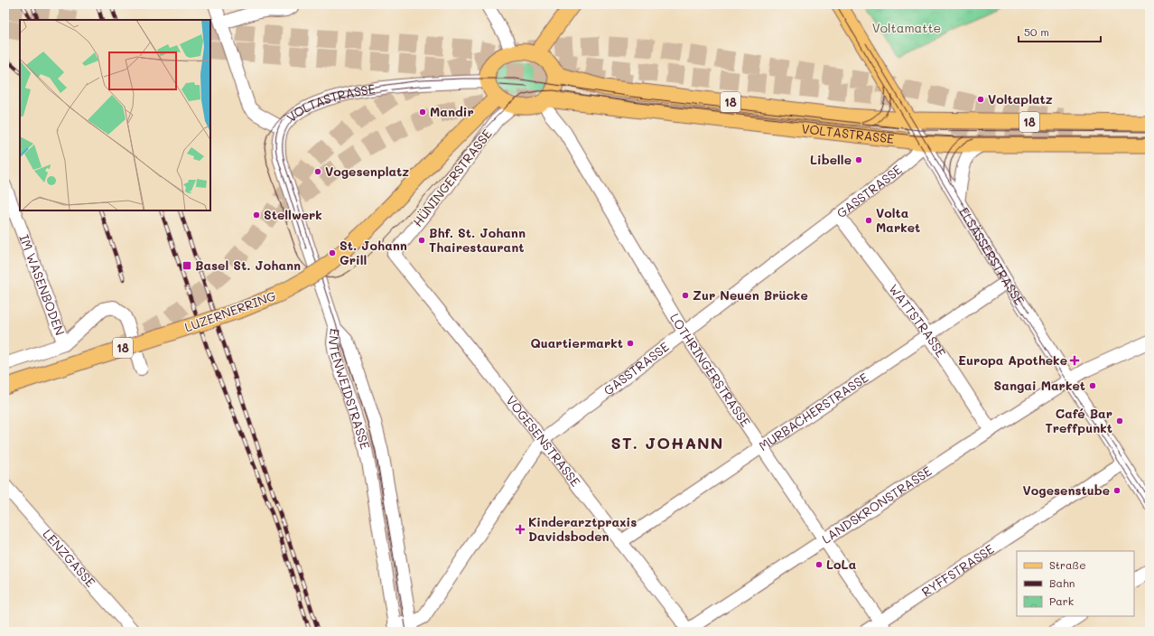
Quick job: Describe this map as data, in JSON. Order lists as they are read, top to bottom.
{
  "streets": {
    "main road": [
      "18",
      "VOLTASTRASSE",
      "ELSÄSSERSTRASSE",
      "LUZERNERRING"
    ],
    "street": [
      "HÜNINGERSTRASSE",
      "GASSTRASSE",
      "IM WASENBODEN",
      "WATTSTRASSE",
      "LOTHRINGERSTRASSE",
      "ENTENWEIDSTRASSE",
      "MURBACHERSTRASSE",
      "VOGESENSTRASSE",
      "LANDSKRONSTRASSE",
      "LENZGASSE",
      "RYFFSTRASSE"
    ]
  },
  "crossings": [
    ["18", "VOLTASTRASSE"],
    ["18", "HÜNINGERSTRASSE"],
    ["18", "LUZERNERRING"],
    ["18", "LOTHRINGERSTRASSE"],
    ["VOLTASTRASSE", "HÜNINGERSTRASSE"],
    ["VOLTASTRASSE", "GASSTRASSE"],
    ["VOLTASTRASSE", "ELSÄSSERSTRASSE"],
    ["VOLTASTRASSE", "LUZERNERRING"],
    ["VOLTASTRASSE", "LOTHRINGERSTRASSE"],
    ["VOLTASTRASSE", "ENTENWEIDSTRASSE"],
    ["HÜNINGERSTRASSE", "LUZERNERRING"],
    ["HÜNINGERSTRASSE", "LOTHRINGERSTRASSE"],
    ["HÜNINGERSTRASSE", "VOGESENSTRASSE"],
    ["GASSTRASSE", "ELSÄSSERSTRASSE"],
    ["GASSTRASSE", "WATTSTRASSE"],
    ["GASSTRASSE", "LOTHRINGERSTRASSE"],
    ["GASSTRASSE", "ENTENWEIDSTRASSE"],
    ["GASSTRASSE", "VOGESENSTRASSE"],
    ["ELSÄSSERSTRASSE", "MURBACHERSTRASSE"],
    ["ELSÄSSERSTRASSE", "LANDSKRONSTRASSE"],
    ["ELSÄSSERSTRASSE", "RYFFSTRASSE"],
    ["LUZERNERRING", "LOTHRINGERSTRASSE"],
    ["WATTSTRASSE", "MURBACHERSTRASSE"],
    ["WATTSTRASSE", "LANDSKRONSTRASSE"],
    ["LOTHRINGERSTRASSE", "MURBACHERSTRASSE"],
    ["LOTHRINGERSTRASSE", "LANDSKRONSTRASSE"],
    ["LOTHRINGERSTRASSE", "RYFFSTRASSE"],
    ["MURBACHERSTRASSE", "VOGESENSTRASSE"],
    ["VOGESENSTRASSE", "LANDSKRONSTRASSE"]
  ],
  "districts": ["ST. JOHANN"],
  "parks": ["Voltamatte"],
  "places": {
    "other": [
      "Voltaplatz",
      "Mandir",
      "Libelle",
      "Vogesenplatz",
      "Stellwerk",
      "Volta Market",
      "Bhf. St. Johann Thairestaurant",
      "St. Johann Grill",
      "Zur Neuen Brücke",
      "Quartiermarkt",
      "Sangai Market",
      "Café Bar Treffpunkt",
      "Vogesenstube",
      "LoLa"
    ],
    "transit": ["Basel St. Johann"],
    "health": ["Europa Apotheke", "Kinderarztpraxis Davidsboden"]
  },
  "legend": ["Straße", "Bahn", "Park"],
  "scale_bar": "50 m"
}
